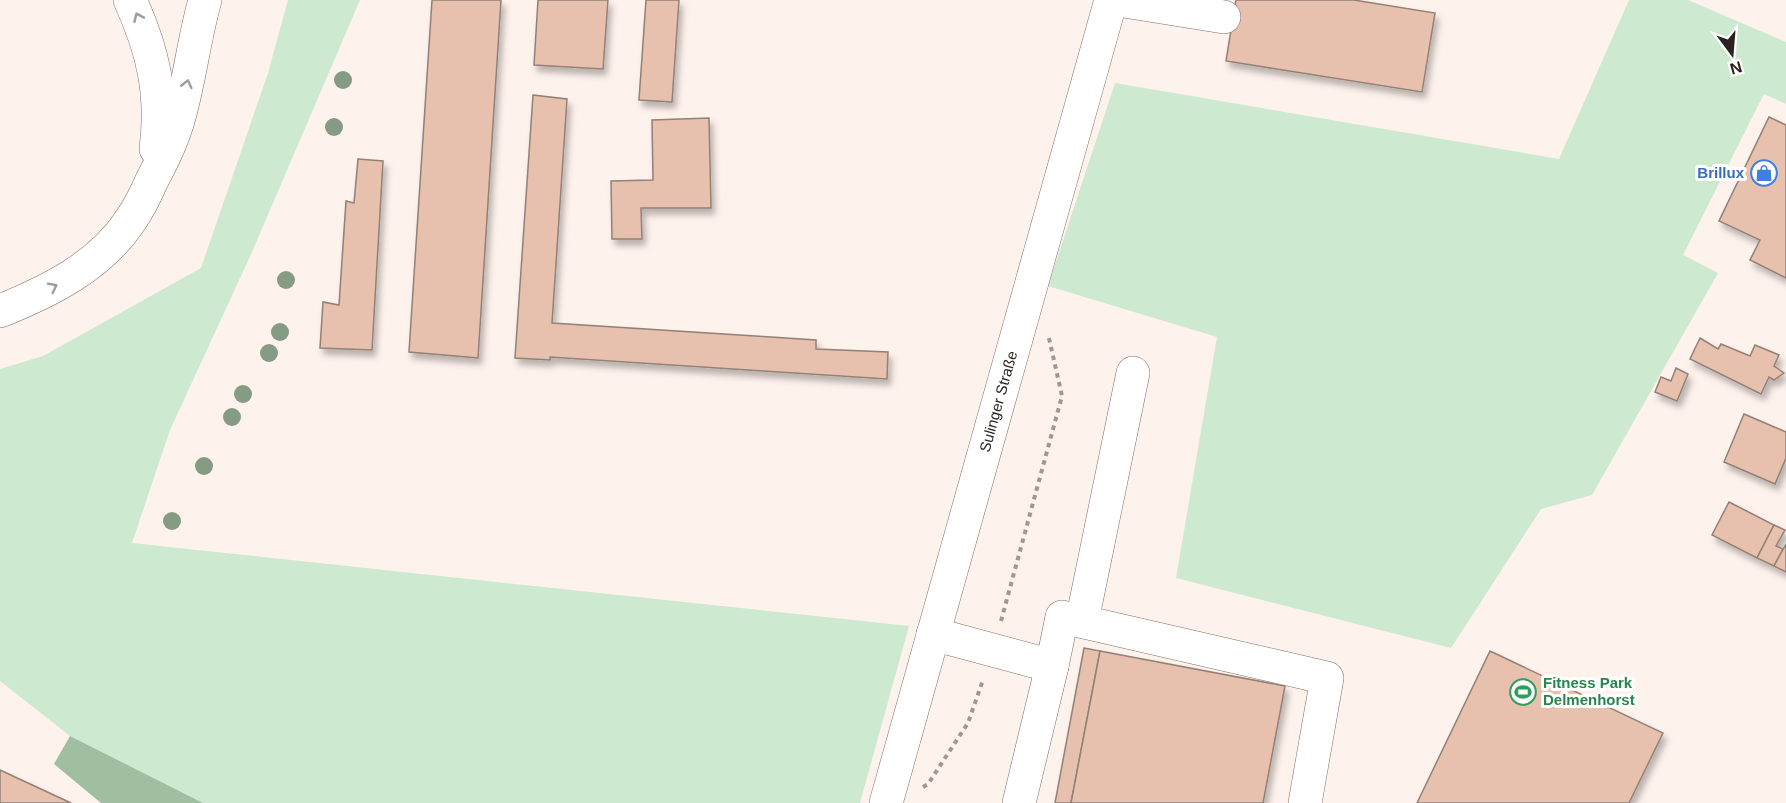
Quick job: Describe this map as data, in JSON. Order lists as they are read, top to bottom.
{
  "streets": {
    "main road": ["Sulinger Straße"]
  },
  "places": {
    "shop": ["Brillux"],
    "sports": ["Fitness Park Delmenhorst"]
  },
  "north": "bottom"
}
